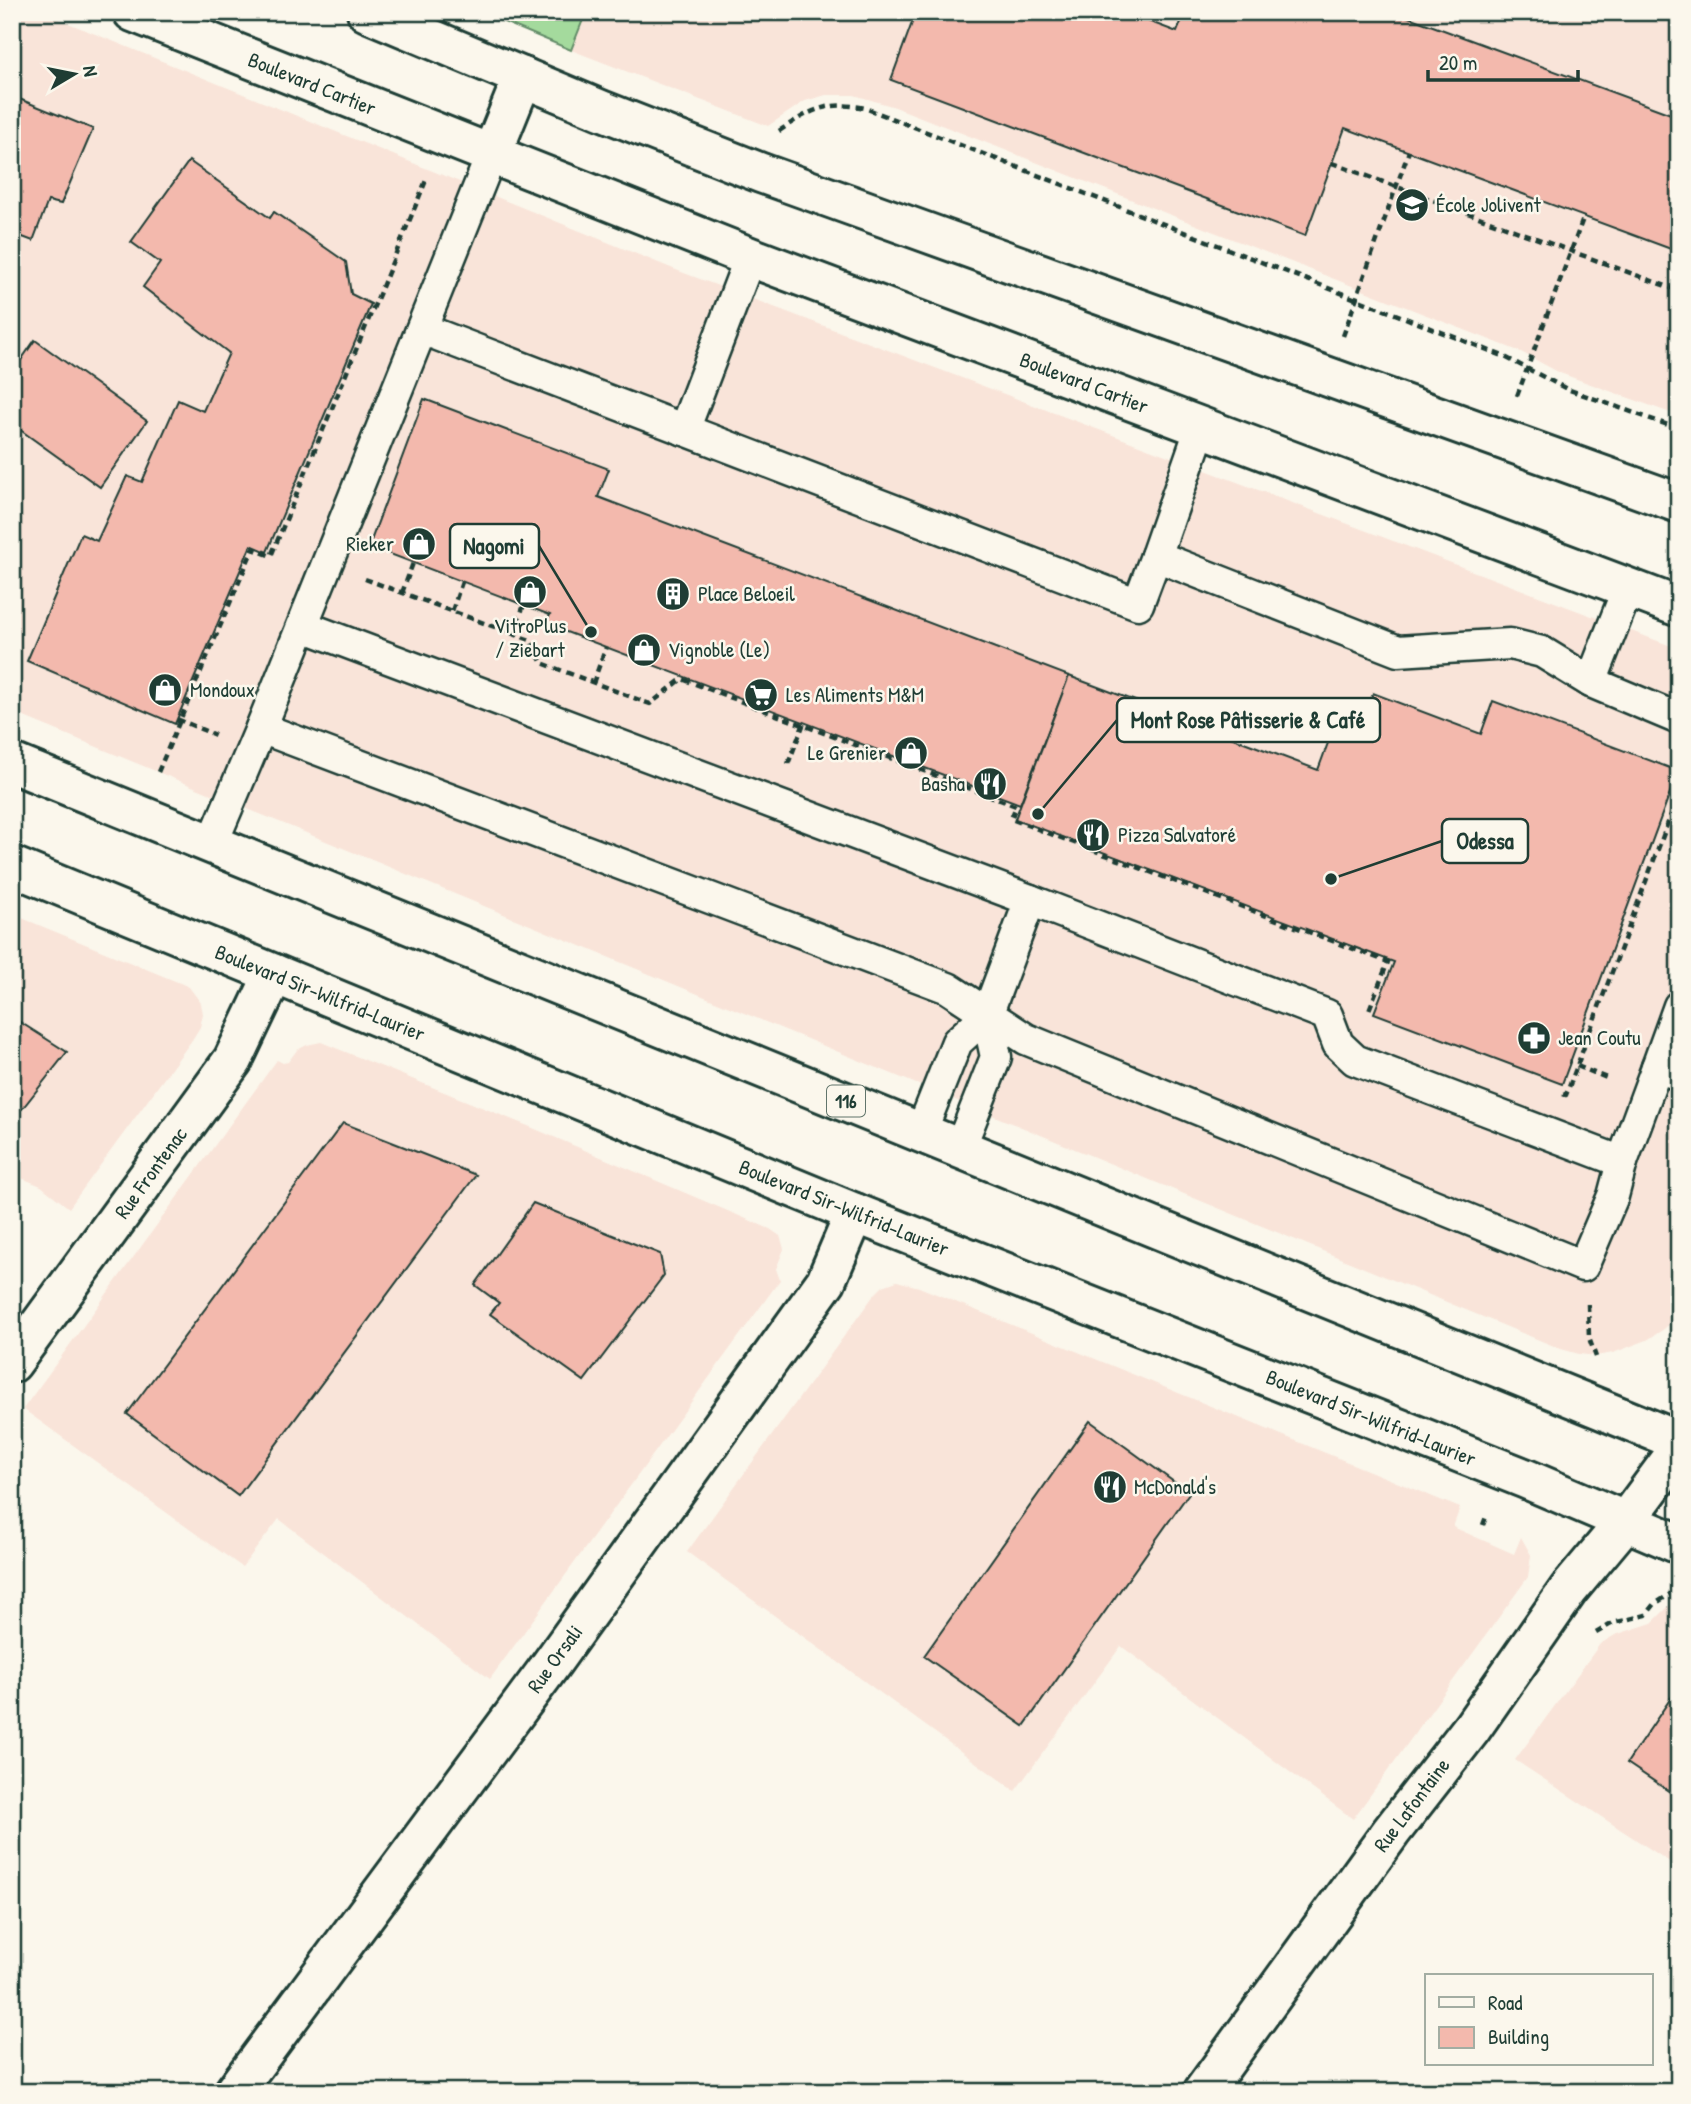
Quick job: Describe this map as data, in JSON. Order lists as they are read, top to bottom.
{
  "streets": {
    "street": [
      "Boulevard Cartier",
      "Boulevard Sir-Wilfrid-Laurier",
      "116",
      "Rue Frontenac",
      "Rue Orsali",
      "Rue Lafontaine"
    ]
  },
  "crossings": [
    ["Boulevard Sir-Wilfrid-Laurier", "Rue Frontenac"],
    ["Boulevard Sir-Wilfrid-Laurier", "Rue Orsali"],
    ["Boulevard Sir-Wilfrid-Laurier", "Rue Lafontaine"]
  ],
  "places": {
    "school or university": ["École Jolivent"],
    "shop": [
      "Rieker",
      "VitroPlus / Ziebart",
      "Vignoble (Le)",
      "Mondoux",
      "Le Grenier"
    ],
    "building": ["Place Beloeil"],
    "other": ["Nagomi", "Mont Rose Pâtisserie & Café", "Odessa"],
    "supermarket": ["Les Aliments M&M"],
    "restaurant": ["Basha", "Pizza Salvatoré", "McDonald's"],
    "pharmacy": ["Jean Coutu"]
  },
  "legend": ["Road", "Building"],
  "scale_bar": "20 m",
  "north": "right"
}
